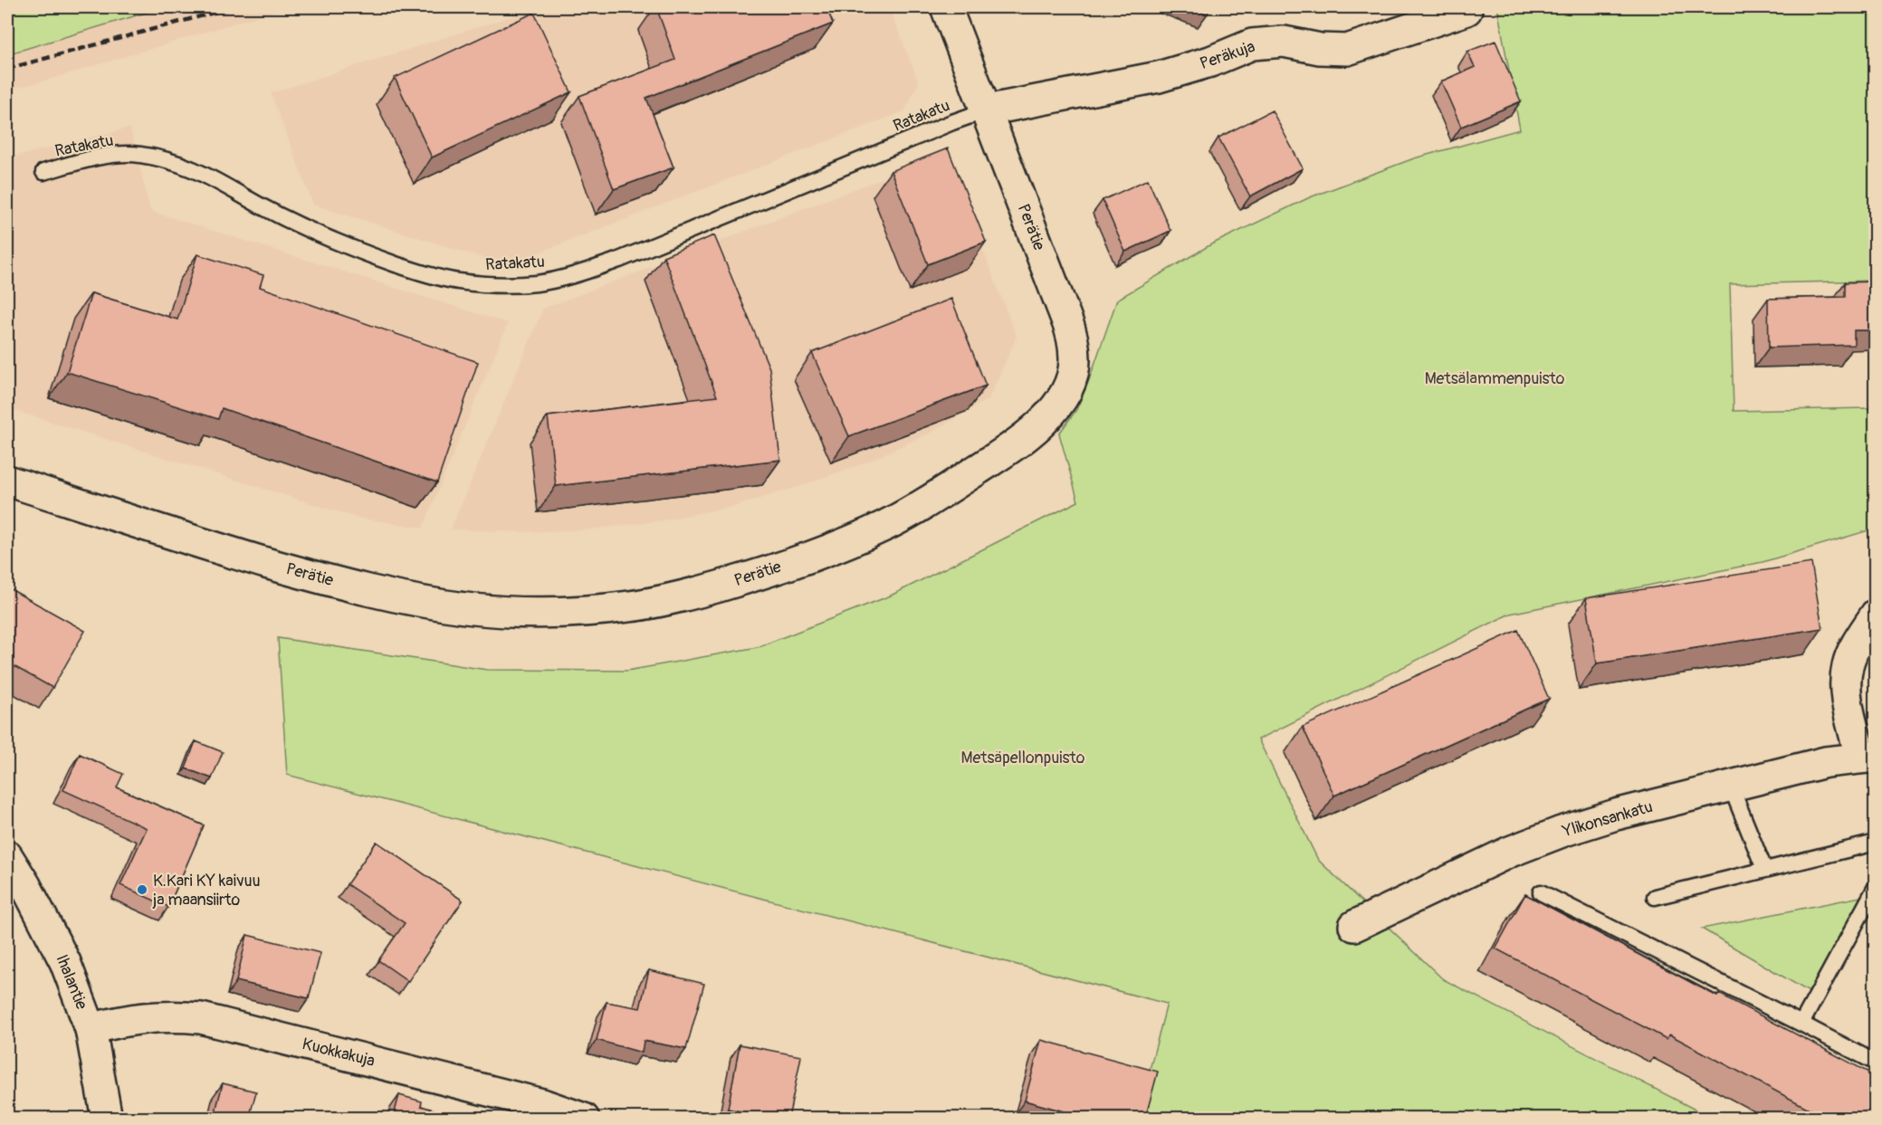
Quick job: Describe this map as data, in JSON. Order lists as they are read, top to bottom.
{
  "streets": {
    "street": [
      "Peräkuja",
      "Perätie",
      "Ylikonsankatu",
      "Ihalantie",
      "Kuokkakuja"
    ],
    "lane": ["Ratakatu"]
  },
  "crossings": [
    ["Peräkuja", "Ratakatu"],
    ["Peräkuja", "Perätie"],
    ["Ratakatu", "Perätie"],
    ["Ihalantie", "Kuokkakuja"]
  ],
  "parks": ["Metsälammenpuisto", "Metsäpellonpuisto"],
  "places": ["K.Kari KY kaivuu ja maansiirto"]
}
